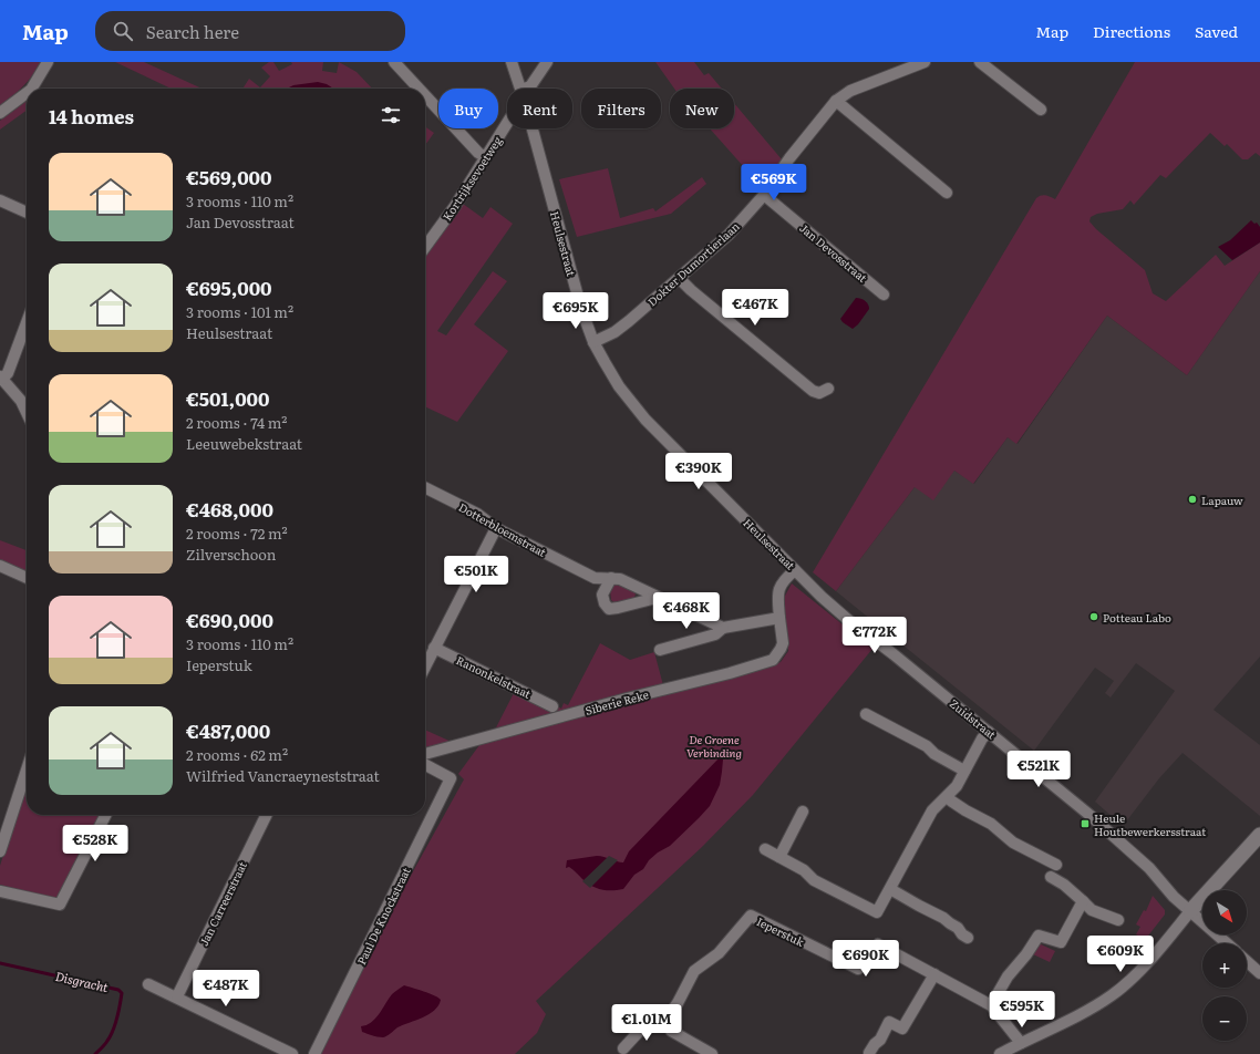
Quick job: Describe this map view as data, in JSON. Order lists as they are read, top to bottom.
{
  "streets": {
    "street": [
      "Kortrijksevoetweg",
      "Heulsestraat",
      "Jan Devosstraat",
      "Dokter Dumortierlaan",
      "Dotterbloemstraat",
      "Ranonkelstraat",
      "Siberie Reke",
      "Zuidstraat",
      "Jan Carreerstraat",
      "Paul De Knockstraat",
      "Ieperstuk"
    ]
  },
  "crossings": [
    ["Heulsestraat", "Dokter Dumortierlaan"],
    ["Heulsestraat", "Zuidstraat"],
    ["Jan Devosstraat", "Dokter Dumortierlaan"]
  ],
  "water": ["Disgracht"],
  "parks": ["De Groene Verbinding"],
  "places": {
    "other": ["Lapauw", "Potteau Labo"],
    "transit": ["Heule Houtbewerkersstraat"]
  },
  "north": "bottom right",
  "page": {
    "header": "Map",
    "search": "Search here",
    "nav": ["Map", "Directions", "Saved"],
    "chip": [
      "Buy",
      "Rent",
      "Filters",
      "New"
    ],
    "heading": "14 homes",
    "list": [
      {
        "name": "€569,000",
        "note": "3 rooms · 110 m² · Jan Devosstraat"
      },
      {
        "name": "€695,000",
        "note": "3 rooms · 101 m² · Heulsestraat"
      },
      {
        "name": "€501,000",
        "note": "2 rooms · 74 m² · Leeuwebekstraat"
      },
      {
        "name": "€468,000",
        "note": "2 rooms · 72 m² · Zilverschoon"
      },
      {
        "name": "€690,000",
        "note": "3 rooms · 110 m² · Ieperstuk"
      },
      {
        "name": "€487,000",
        "note": "2 rooms · 62 m² · Wilfried Vancraeyneststraat"
      }
    ],
    "price": [
      "€569K",
      "€467K",
      "€695K",
      "€390K",
      "€501K",
      "€468K",
      "€772K",
      "€521K",
      "€528K",
      "€609K",
      "€690K",
      "€487K",
      "€595K",
      "€1.01M"
    ],
    "map_buttons": ["+", "−"]
  }
}
